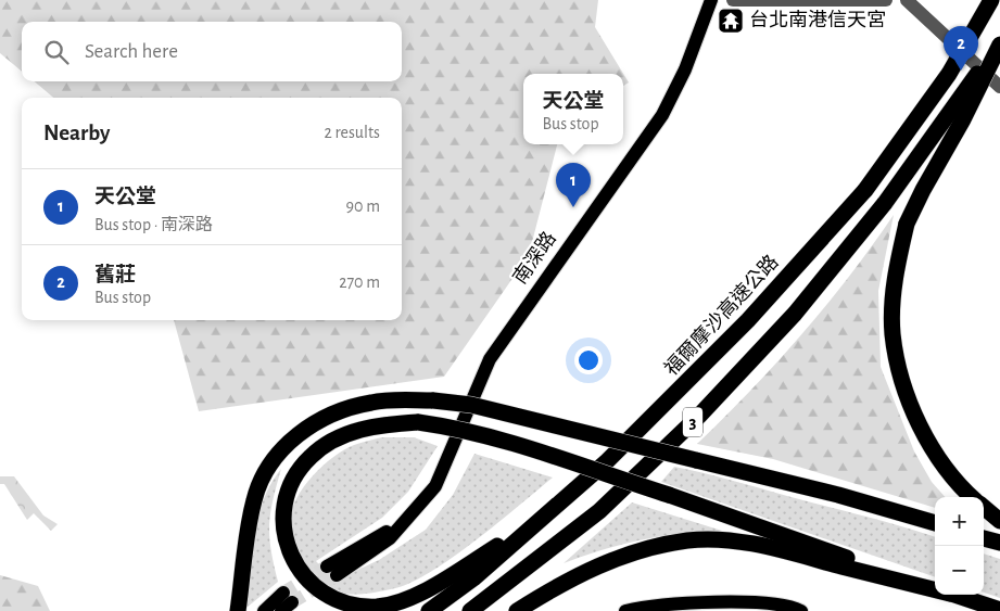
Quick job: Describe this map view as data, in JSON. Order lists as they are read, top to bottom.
{
  "streets": {
    "highway": ["福爾摩沙高速公路", "3"],
    "main road": ["南深路"]
  },
  "places": {
    "temple": ["台北南港信天宮"]
  },
  "page": {
    "search": "Search here",
    "pins": ["2", "1"],
    "popup": ["天公堂", "Bus stop"],
    "heading": ["Nearby", "2 results"],
    "list": [
      {
        "mark": "1",
        "name": "天公堂",
        "note": "Bus stop · 南深路",
        "value": "90 m"
      },
      {
        "mark": "2",
        "name": "舊莊",
        "note": "Bus stop",
        "value": "270 m"
      }
    ],
    "map_buttons": ["+", "−"]
  }
}
